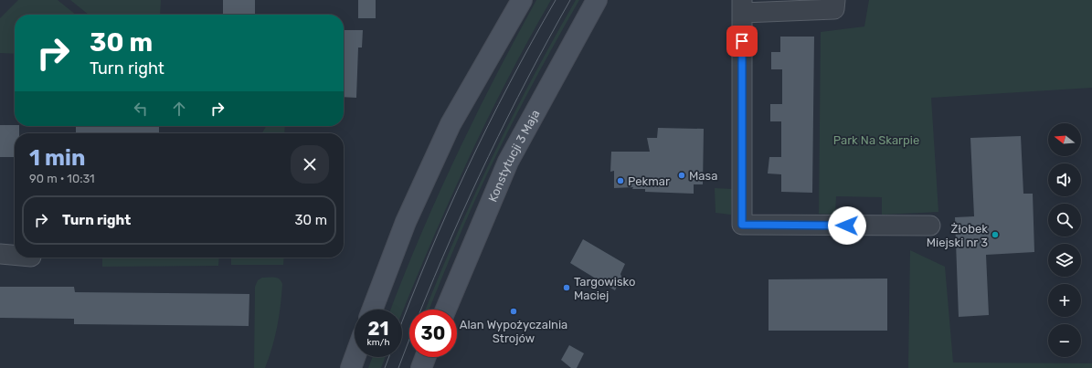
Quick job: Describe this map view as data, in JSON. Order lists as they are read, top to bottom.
{
  "streets": {
    "street": ["Konstytucji 3 Maja"]
  },
  "parks": ["Park Na Skarpie"],
  "places": [
    "Masa",
    "Pekmar",
    "Żłobek Miejski nr 3",
    "Targowisko Maciej",
    "Alan Wypożyczalnia Strojów"
  ],
  "north": "left",
  "page": {
    "turn": ["30 m", "Turn right"],
    "map_buttons": ["+", "−"],
    "heading": ["1 min", "90 m · 10:31"],
    "list": [
      {
        "name": "Turn right",
        "value": "30 m"
      }
    ],
    "speed": "21 km/h",
    "limit": "30"
  }
}
